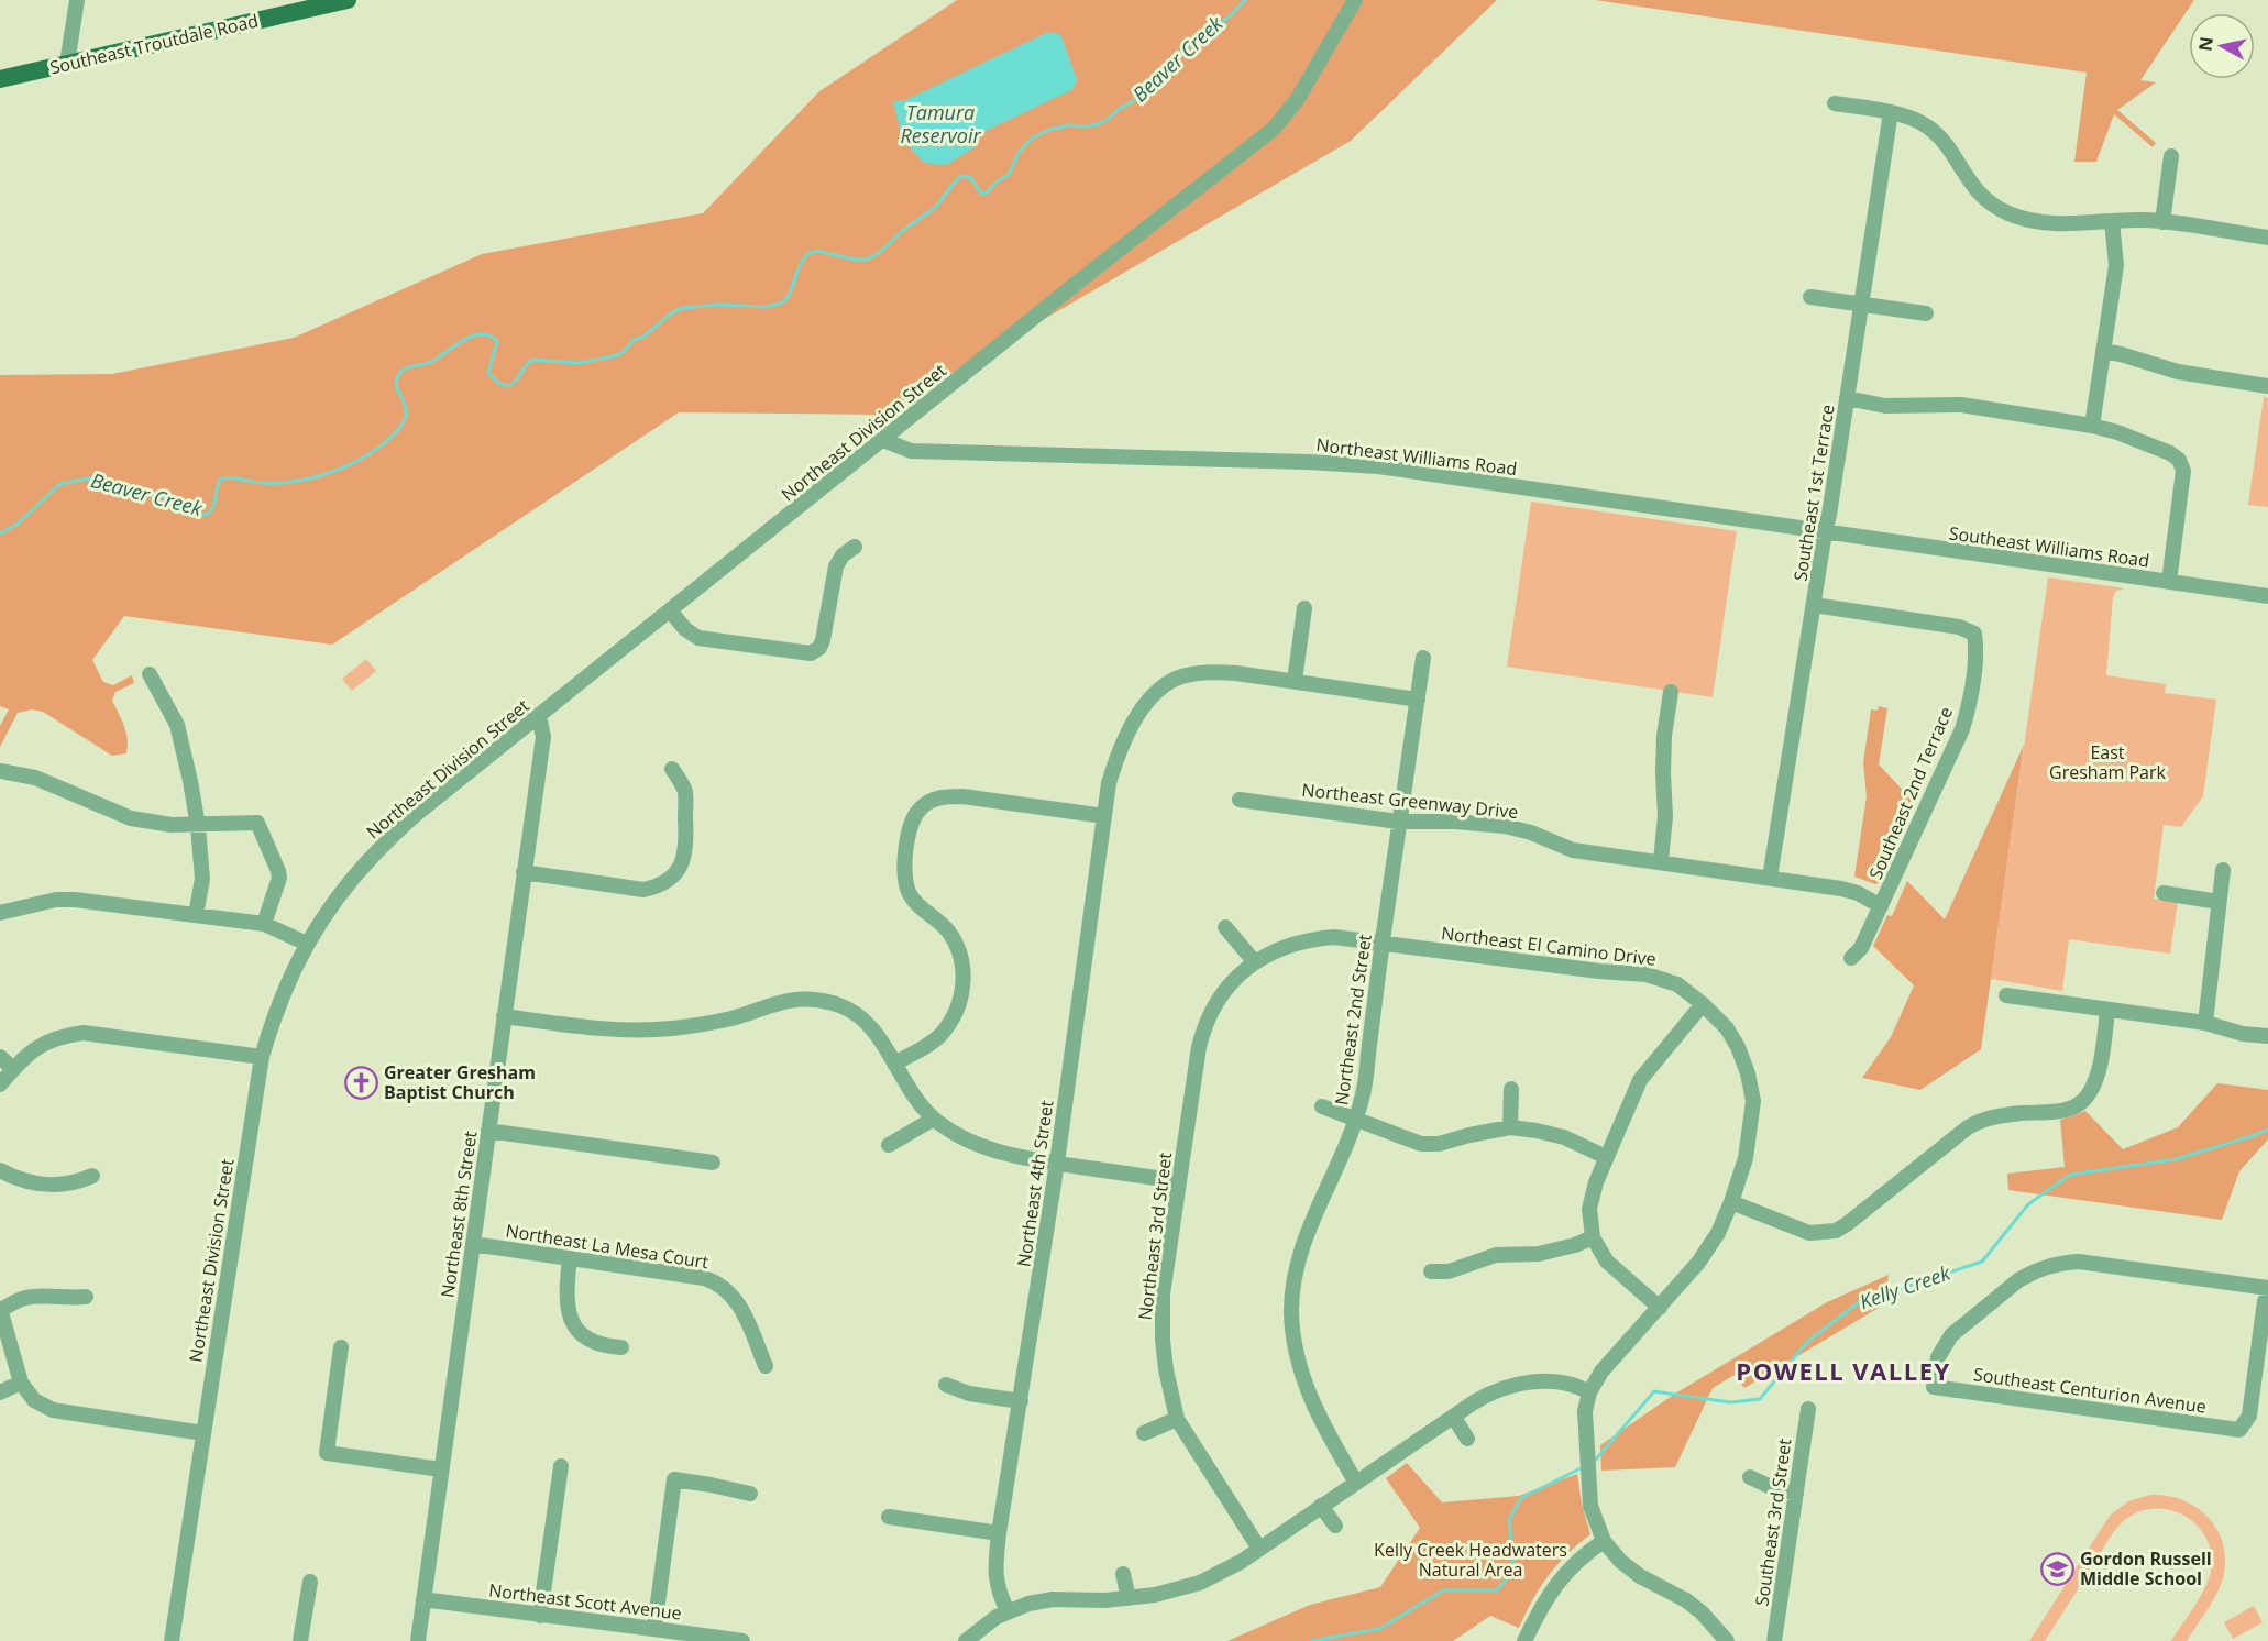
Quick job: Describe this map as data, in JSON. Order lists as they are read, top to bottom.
{
  "streets": {
    "main road": ["Southeast Troutdale Road"],
    "street": [
      "Northeast Division Street",
      "Northeast Williams Road",
      "Southeast 1st Terrace",
      "Southeast Williams Road",
      "Southeast 2nd Terrace",
      "Northeast Greenway Drive",
      "Northeast El Camino Drive",
      "Northeast 2nd Street",
      "Northeast 4th Street",
      "Northeast 8th Street",
      "Northeast 3rd Street",
      "Northeast La Mesa Court",
      "Southeast Centurion Avenue",
      "Southeast 3rd Street",
      "Northeast Scott Avenue"
    ]
  },
  "crossings": [
    ["Northeast Division Street", "Northeast Williams Road"],
    ["Northeast Division Street", "Northeast 8th Street"],
    ["Northeast Williams Road", "Southeast 1st Terrace"],
    ["Northeast Williams Road", "Southeast Williams Road"],
    ["Southeast 1st Terrace", "Southeast Williams Road"],
    ["Southeast 1st Terrace", "Southeast 2nd Terrace"],
    ["Southeast 1st Terrace", "Northeast Greenway Drive"],
    ["Southeast 2nd Terrace", "Northeast Greenway Drive"],
    ["Northeast Greenway Drive", "Northeast 2nd Street"],
    ["Northeast El Camino Drive", "Northeast 2nd Street"],
    ["Northeast El Camino Drive", "Northeast 3rd Street"],
    ["Northeast 2nd Street", "Northeast 4th Street"],
    ["Northeast 2nd Street", "Northeast 3rd Street"],
    ["Northeast 8th Street", "Northeast La Mesa Court"],
    ["Northeast 8th Street", "Northeast Scott Avenue"]
  ],
  "districts": ["POWELL VALLEY"],
  "water": ["Beaver Creek", "Tamura Reservoir", "Kelly Creek"],
  "parks": ["East Gresham Park", "Kelly Creek Headwaters Natural Area"],
  "places": {
    "church": ["Greater Gresham Baptist Church"],
    "school or university": ["Gordon Russell Middle School"]
  },
  "north": "left"
}
